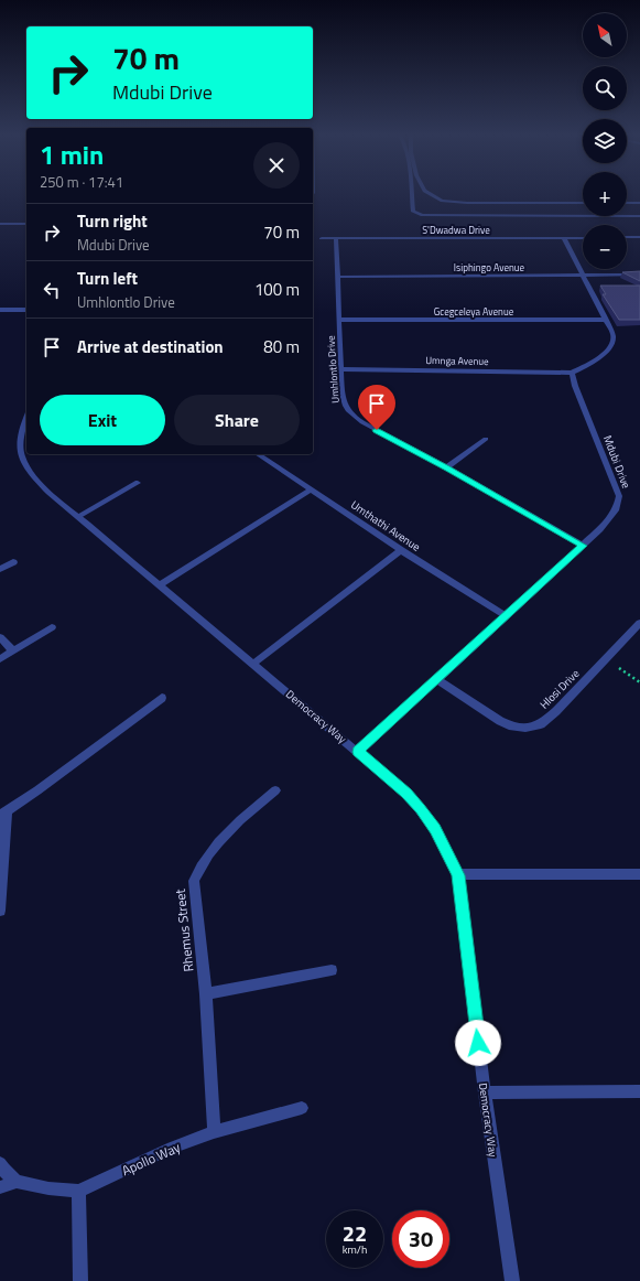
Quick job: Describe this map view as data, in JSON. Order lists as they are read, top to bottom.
{
  "streets": {
    "street": [
      "S'Dwadwa Drive",
      "Isiphingo Avenue",
      "Gcegceleya Avenue",
      "Umnga Avenue",
      "Umhlontlo Drive",
      "Mdubi Drive",
      "Umthathi Avenue",
      "Hlosi Drive",
      "Democracy Way",
      "Rhemus Street",
      "Apollo Way"
    ]
  },
  "crossings": [
    ["S'Dwadwa Drive", "Umhlontlo Drive"],
    ["Isiphingo Avenue", "Umhlontlo Drive"],
    ["Gcegceleya Avenue", "Umhlontlo Drive"],
    ["Umnga Avenue", "Umhlontlo Drive"],
    ["Umnga Avenue", "Mdubi Drive"],
    ["Umhlontlo Drive", "Mdubi Drive"],
    ["Mdubi Drive", "Umthathi Avenue"],
    ["Mdubi Drive", "Hlosi Drive"],
    ["Mdubi Drive", "Democracy Way"],
    ["Rhemus Street", "Apollo Way"]
  ],
  "north": "top left",
  "page": {
    "map_buttons": ["+", "−"],
    "turn": ["70 m", "Mdubi Drive"],
    "heading": ["1 min", "250 m · 17:41"],
    "list": [
      {
        "name": "Turn right",
        "note": "Mdubi Drive",
        "value": "70 m"
      },
      {
        "name": "Turn left",
        "note": "Umhlontlo Drive",
        "value": "100 m"
      },
      {
        "name": "Arrive at destination",
        "value": "80 m"
      }
    ],
    "buttons": ["Exit", "Share"],
    "speed": "22 km/h",
    "limit": "30"
  }
}
